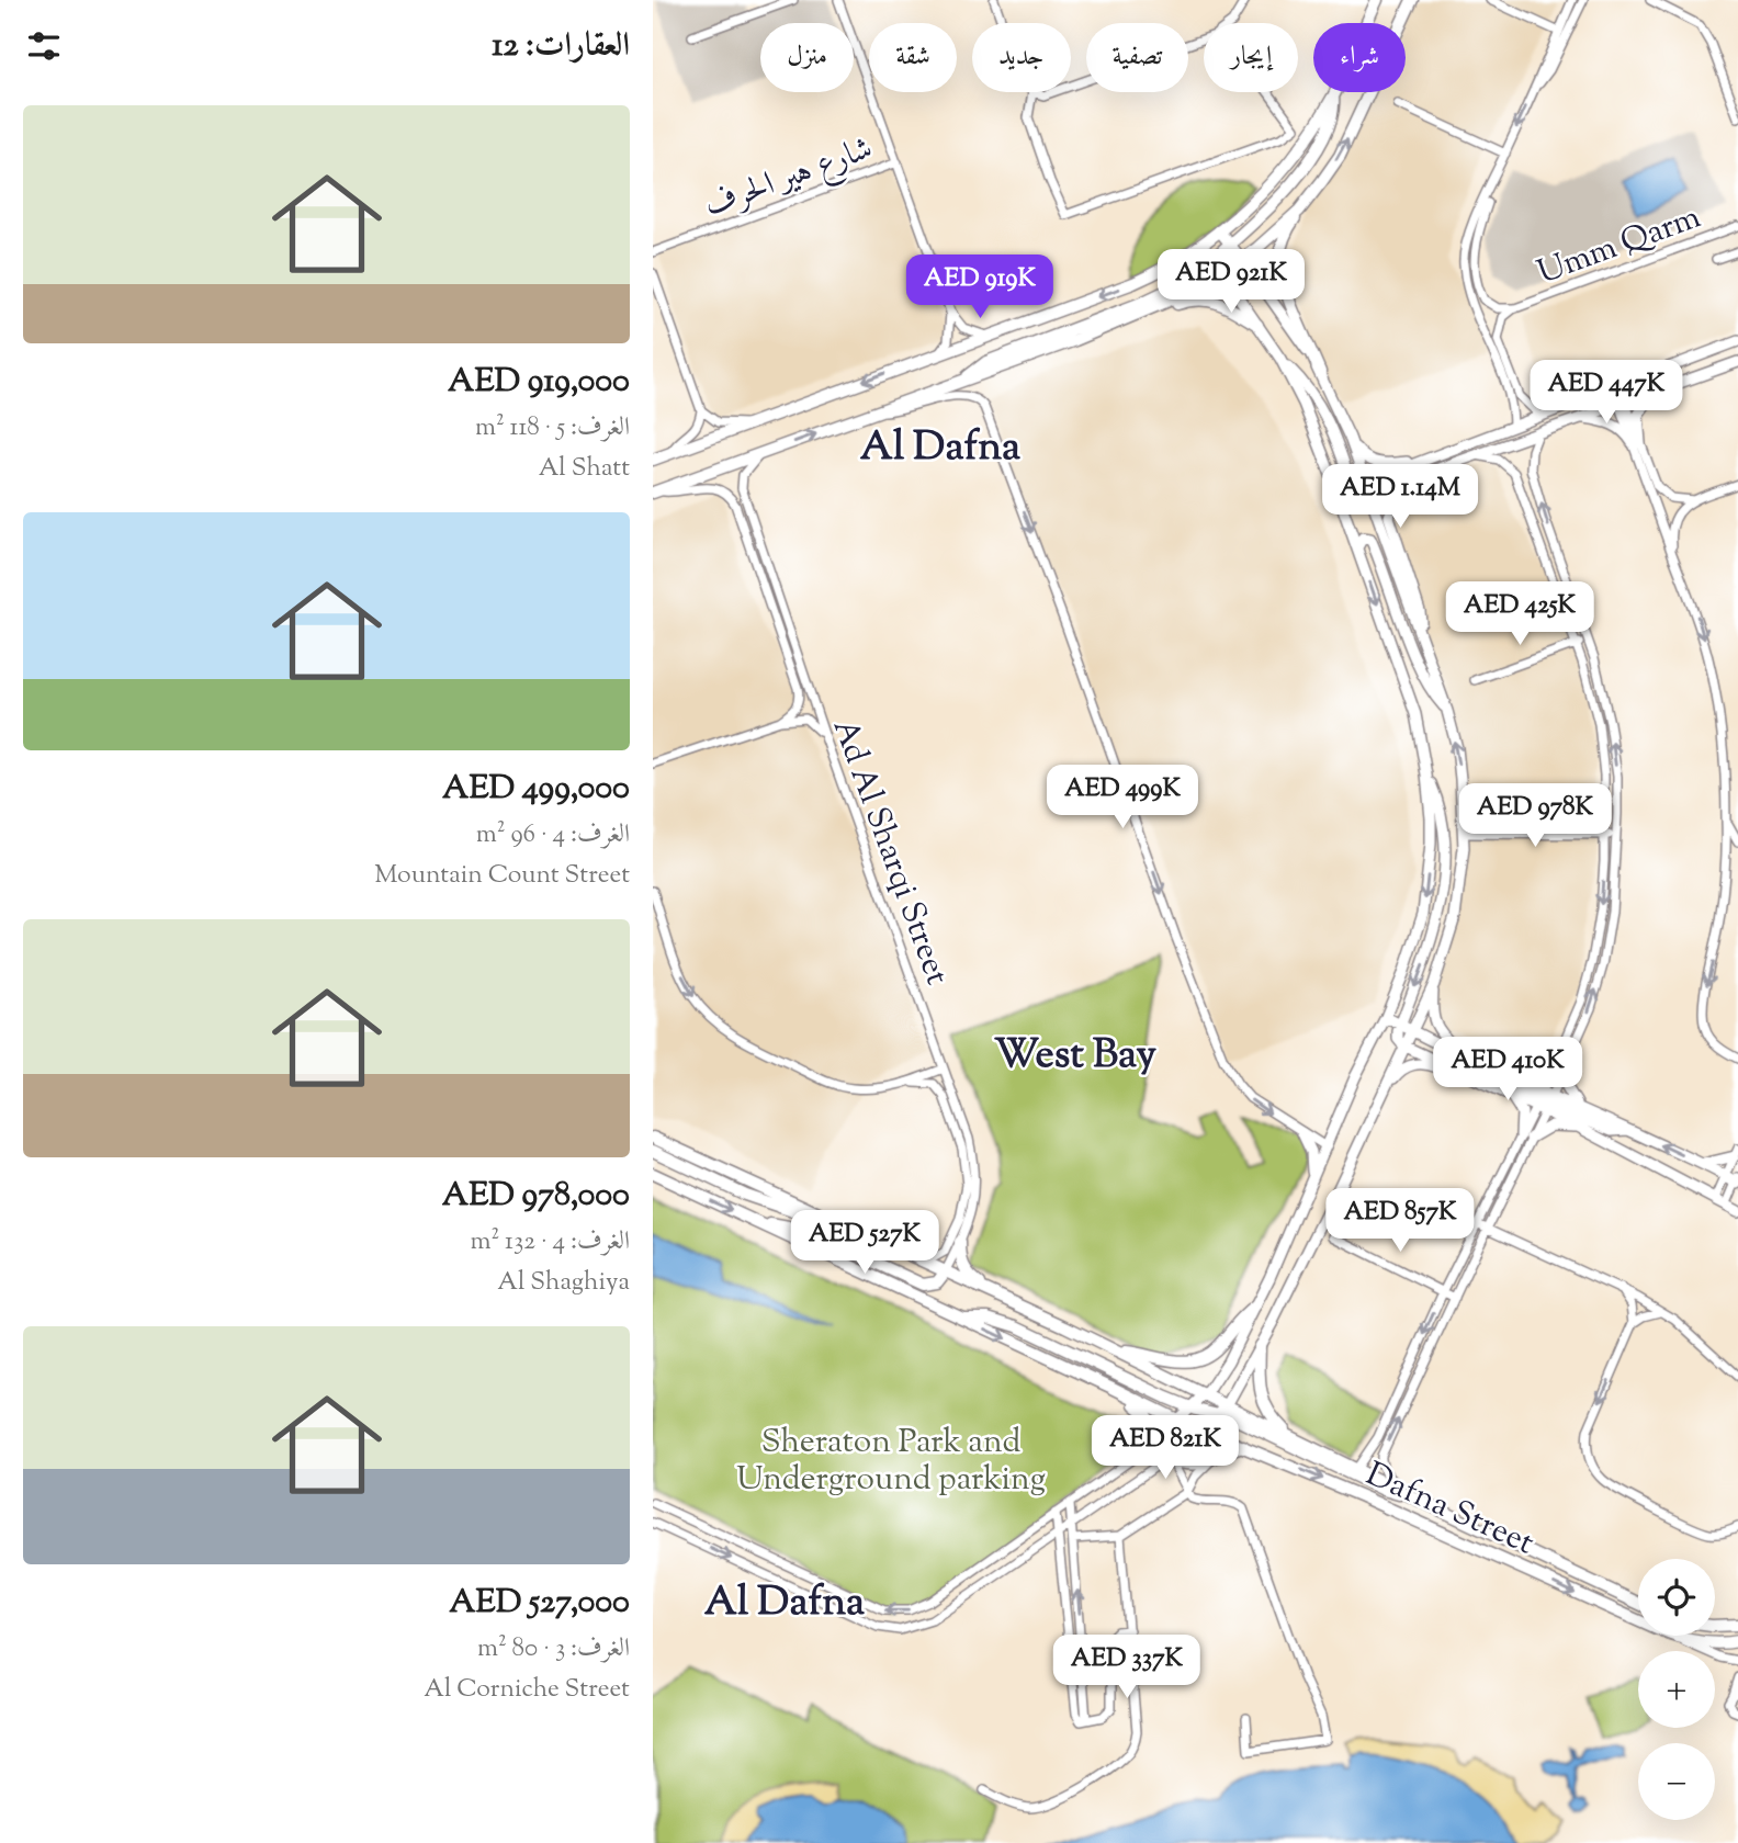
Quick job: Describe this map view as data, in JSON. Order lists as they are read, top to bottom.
{
  "streets": {
    "main road": ["Dafna Street"],
    "street": ["شارع هير الحرف", "Umm Qarm", "Ad Al Sharqi Street"]
  },
  "districts": ["Al Dafna", "West Bay", "Al Dafna"],
  "parks": ["Sheraton Park and Underground parking"],
  "page": {
    "heading": "العقارات: 12",
    "chip": [
      "شراء",
      "إيجار",
      "تصفية",
      "جديد",
      "شقة",
      "منزل"
    ],
    "list": [
      {
        "name": "AED 919,000",
        "note": "الغرف: 5 · 118 m² · Al Shatt"
      },
      {
        "name": "AED 499,000",
        "note": "الغرف: 4 · 96 m² · Mountain Count Street"
      },
      {
        "name": "AED 978,000",
        "note": "الغرف: 4 · 132 m² · Al Shaghiya"
      },
      {
        "name": "AED 527,000",
        "note": "الغرف: 3 · 80 m² · Al Corniche Street"
      }
    ],
    "price": [
      "AED 921K",
      "AED 919K",
      "AED 447K",
      "AED 1.14M",
      "AED 425K",
      "AED 499K",
      "AED 978K",
      "AED 410K",
      "AED 857K",
      "AED 527K",
      "AED 821K",
      "AED 337K"
    ],
    "map_buttons": ["+", "−"]
  }
}
